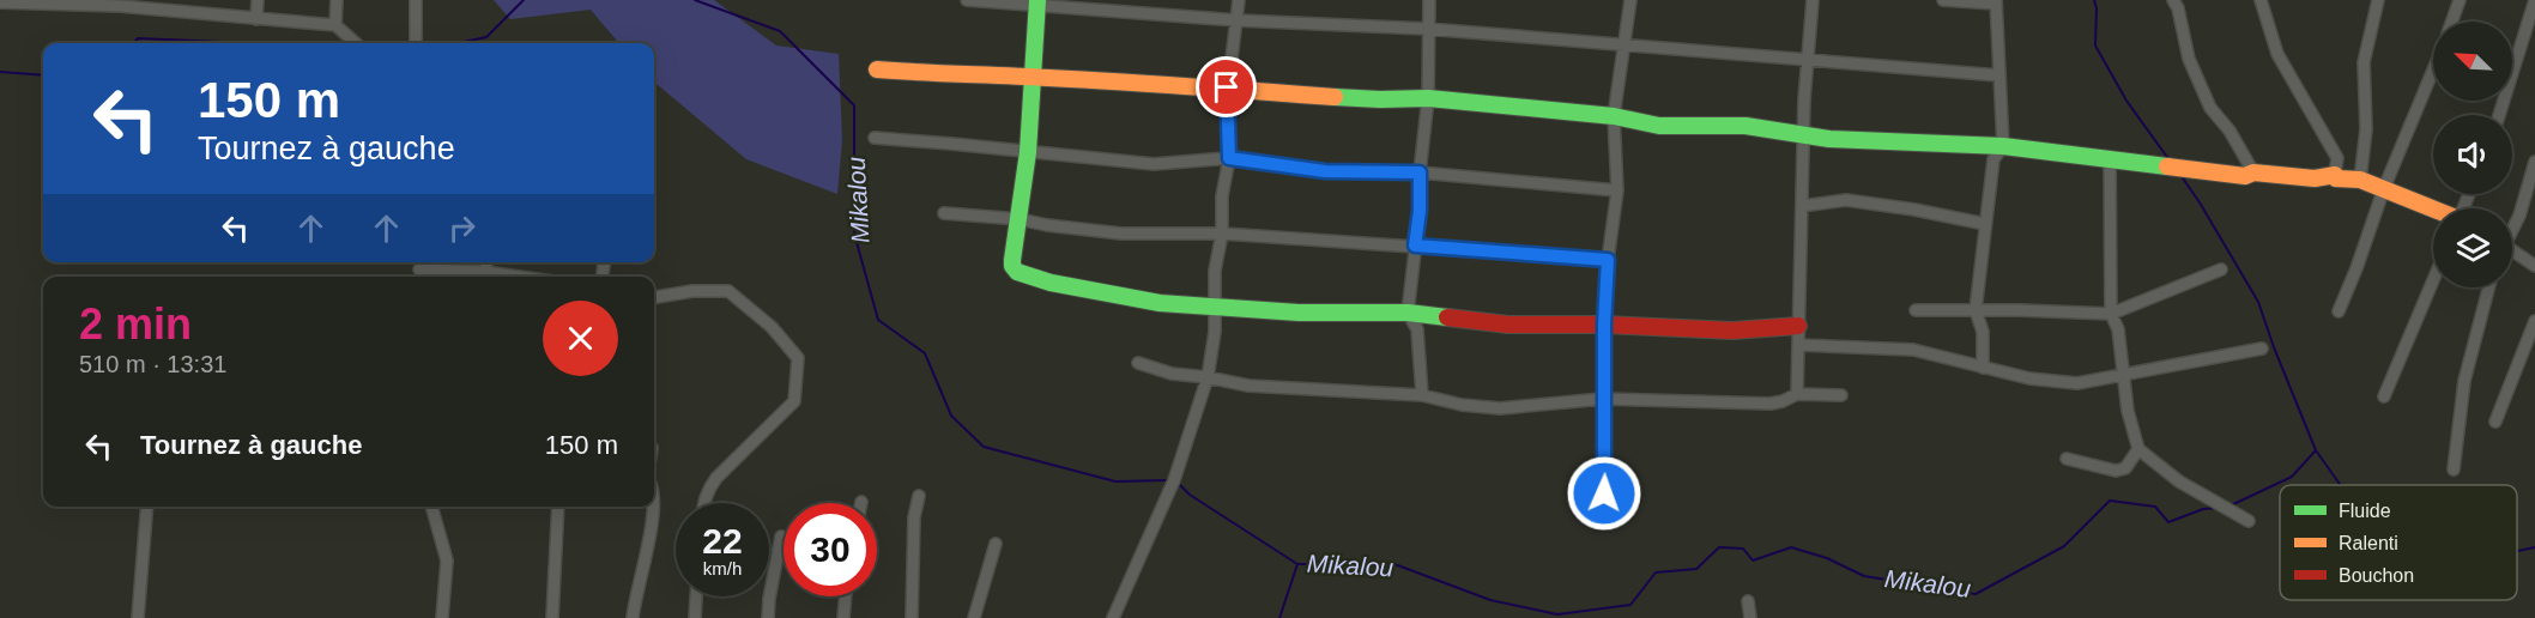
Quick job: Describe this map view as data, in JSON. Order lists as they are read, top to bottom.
{
  "water": ["Mikalou"],
  "legend": ["Fluide", "Ralenti", "Bouchon"],
  "north": "top left",
  "page": {
    "turn": ["150 m", "Tournez à gauche"],
    "heading": ["2 min", "510 m · 13:31"],
    "list": [
      {
        "name": "Tournez à gauche",
        "value": "150 m"
      }
    ],
    "speed": "22 km/h",
    "limit": "30"
  }
}
